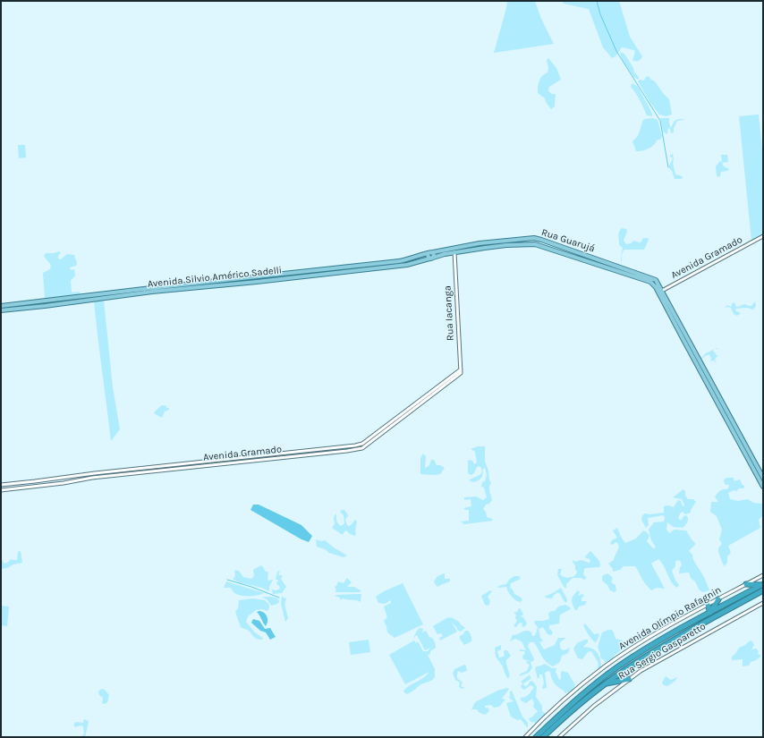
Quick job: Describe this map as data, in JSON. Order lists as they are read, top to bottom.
{
  "streets": {
    "main road": ["Rua Guarujá", "Avenida Silvio Américo Sadelli"],
    "street": [
      "Avenida Gramado",
      "Rua Iacanga",
      "Avenida Olímpio Rafagnin",
      "Rua Sergio Gasparetto"
    ]
  },
  "crossings": [
    ["Rua Guarujá", "Avenida Silvio Américo Sadelli"],
    ["Rua Guarujá", "Rua Iacanga"],
    ["Avenida Gramado", "Rua Iacanga"]
  ]
}
